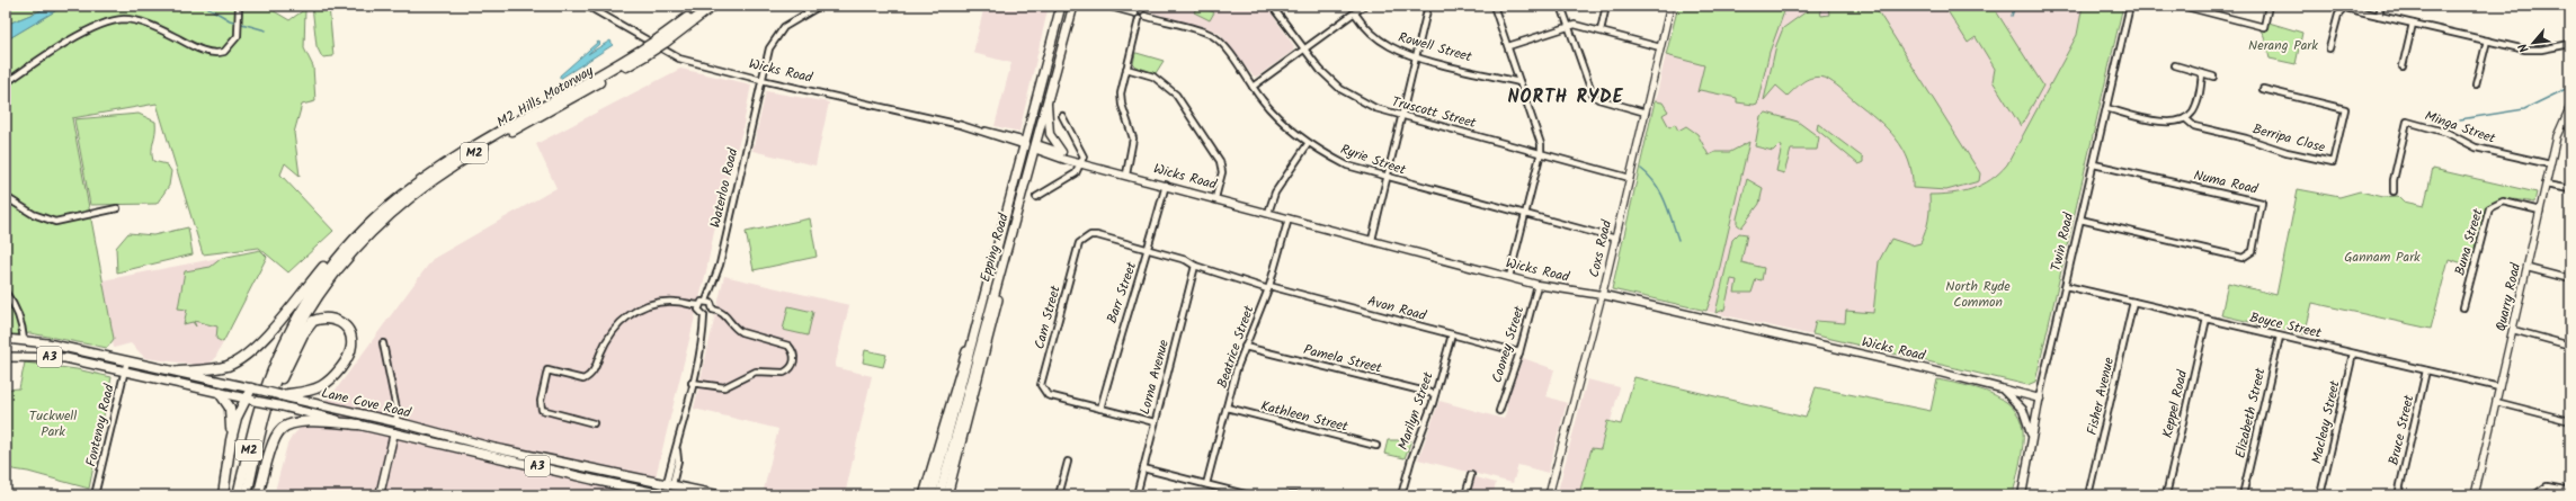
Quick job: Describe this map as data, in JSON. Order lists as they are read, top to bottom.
{
  "streets": {
    "highway": ["M2 Hills Motorway", "M2"],
    "main road": [
      "Wicks Road",
      "Twin Road",
      "Epping Road",
      "A3",
      "Lane Cove Road"
    ],
    "street": [
      "Rowell Street",
      "Truscott Street",
      "Minga Street",
      "Berripa Close",
      "Ryrie Street",
      "Numa Road",
      "Waterloo Road",
      "Buna Street",
      "Coxs Road",
      "Barr Street",
      "Quarry Road",
      "Avon Road",
      "Cam Street",
      "Boyce Street",
      "Cooney Street",
      "Beatrice Street",
      "Pamela Street",
      "Lorna Avenue",
      "Fisher Avenue",
      "Keppel Road",
      "Marilyn Street",
      "Elizabeth Street",
      "Kathleen Street",
      "Macleay Street",
      "Fontenoy Road",
      "Bruce Street"
    ]
  },
  "crossings": [
    ["Wicks Road", "Waterloo Road"],
    ["Wicks Road", "Twin Road"],
    ["Wicks Road", "Epping Road"],
    ["Wicks Road", "Coxs Road"],
    ["Wicks Road", "Barr Street"],
    ["Wicks Road", "Cooney Street"],
    ["Wicks Road", "Beatrice Street"],
    ["M2 Hills Motorway", "M2"],
    ["M2 Hills Motorway", "Lane Cove Road"],
    ["Truscott Street", "Coxs Road"],
    ["Minga Street", "Quarry Road"],
    ["M2", "Lane Cove Road"],
    ["Ryrie Street", "Coxs Road"],
    ["Numa Road", "Twin Road"],
    ["Twin Road", "Boyce Street"],
    ["Buna Street", "Quarry Road"],
    ["Barr Street", "Avon Road"],
    ["Barr Street", "Cam Street"],
    ["Quarry Road", "Boyce Street"],
    ["Avon Road", "Cam Street"],
    ["Avon Road", "Cooney Street"],
    ["Avon Road", "Beatrice Street"],
    ["Avon Road", "Lorna Avenue"],
    ["Avon Road", "Marilyn Street"],
    ["Boyce Street", "Fisher Avenue"],
    ["Boyce Street", "Keppel Road"],
    ["Boyce Street", "Elizabeth Street"],
    ["Boyce Street", "Macleay Street"],
    ["Boyce Street", "Bruce Street"],
    ["Beatrice Street", "Pamela Street"],
    ["Beatrice Street", "Kathleen Street"],
    ["Pamela Street", "Marilyn Street"],
    ["Lane Cove Road", "Fontenoy Road"]
  ],
  "districts": ["NORTH RYDE"],
  "parks": [
    "Nerang Park",
    "Gannam Park",
    "North Ryde Common",
    "Tuckwell Park"
  ],
  "north": "bottom left"
}
